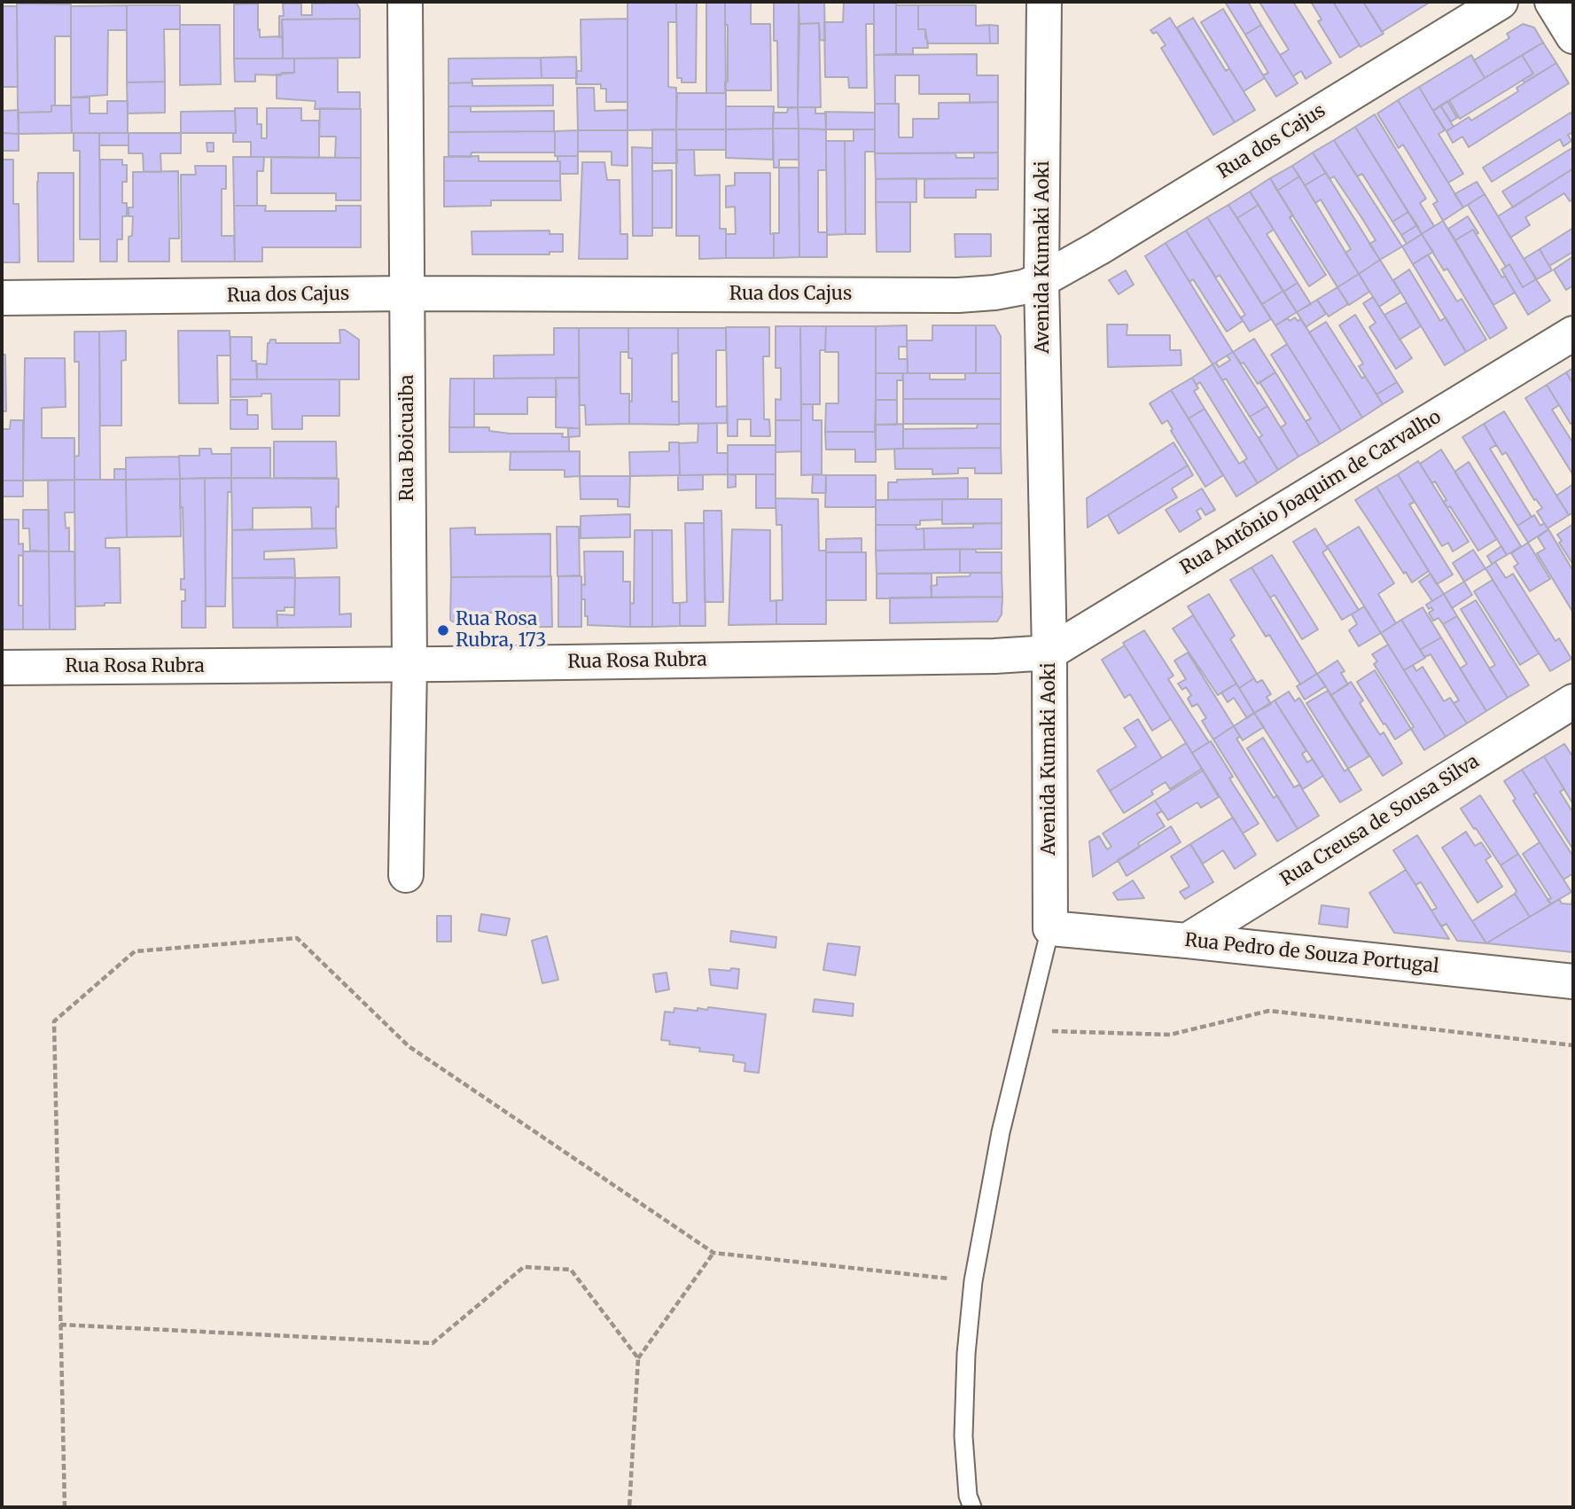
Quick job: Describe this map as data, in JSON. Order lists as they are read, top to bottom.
{
  "streets": {
    "street": [
      "Rua dos Cajus",
      "Avenida Kumaki Aoki",
      "Rua Boicuaiba",
      "Rua Antônio Joaquim de Carvalho",
      "Rua Rosa Rubra",
      "Rua Creusa de Sousa Silva",
      "Rua Pedro de Souza Portugal"
    ]
  },
  "crossings": [
    ["Rua dos Cajus", "Avenida Kumaki Aoki"],
    ["Rua dos Cajus", "Rua Boicuaiba"],
    ["Avenida Kumaki Aoki", "Rua Antônio Joaquim de Carvalho"],
    ["Avenida Kumaki Aoki", "Rua Rosa Rubra"],
    ["Avenida Kumaki Aoki", "Rua Pedro de Souza Portugal"],
    ["Rua Boicuaiba", "Rua Rosa Rubra"],
    ["Rua Antônio Joaquim de Carvalho", "Rua Rosa Rubra"],
    ["Rua Creusa de Sousa Silva", "Rua Pedro de Souza Portugal"]
  ],
  "places": ["Rua Rosa Rubra, 173"]
}
